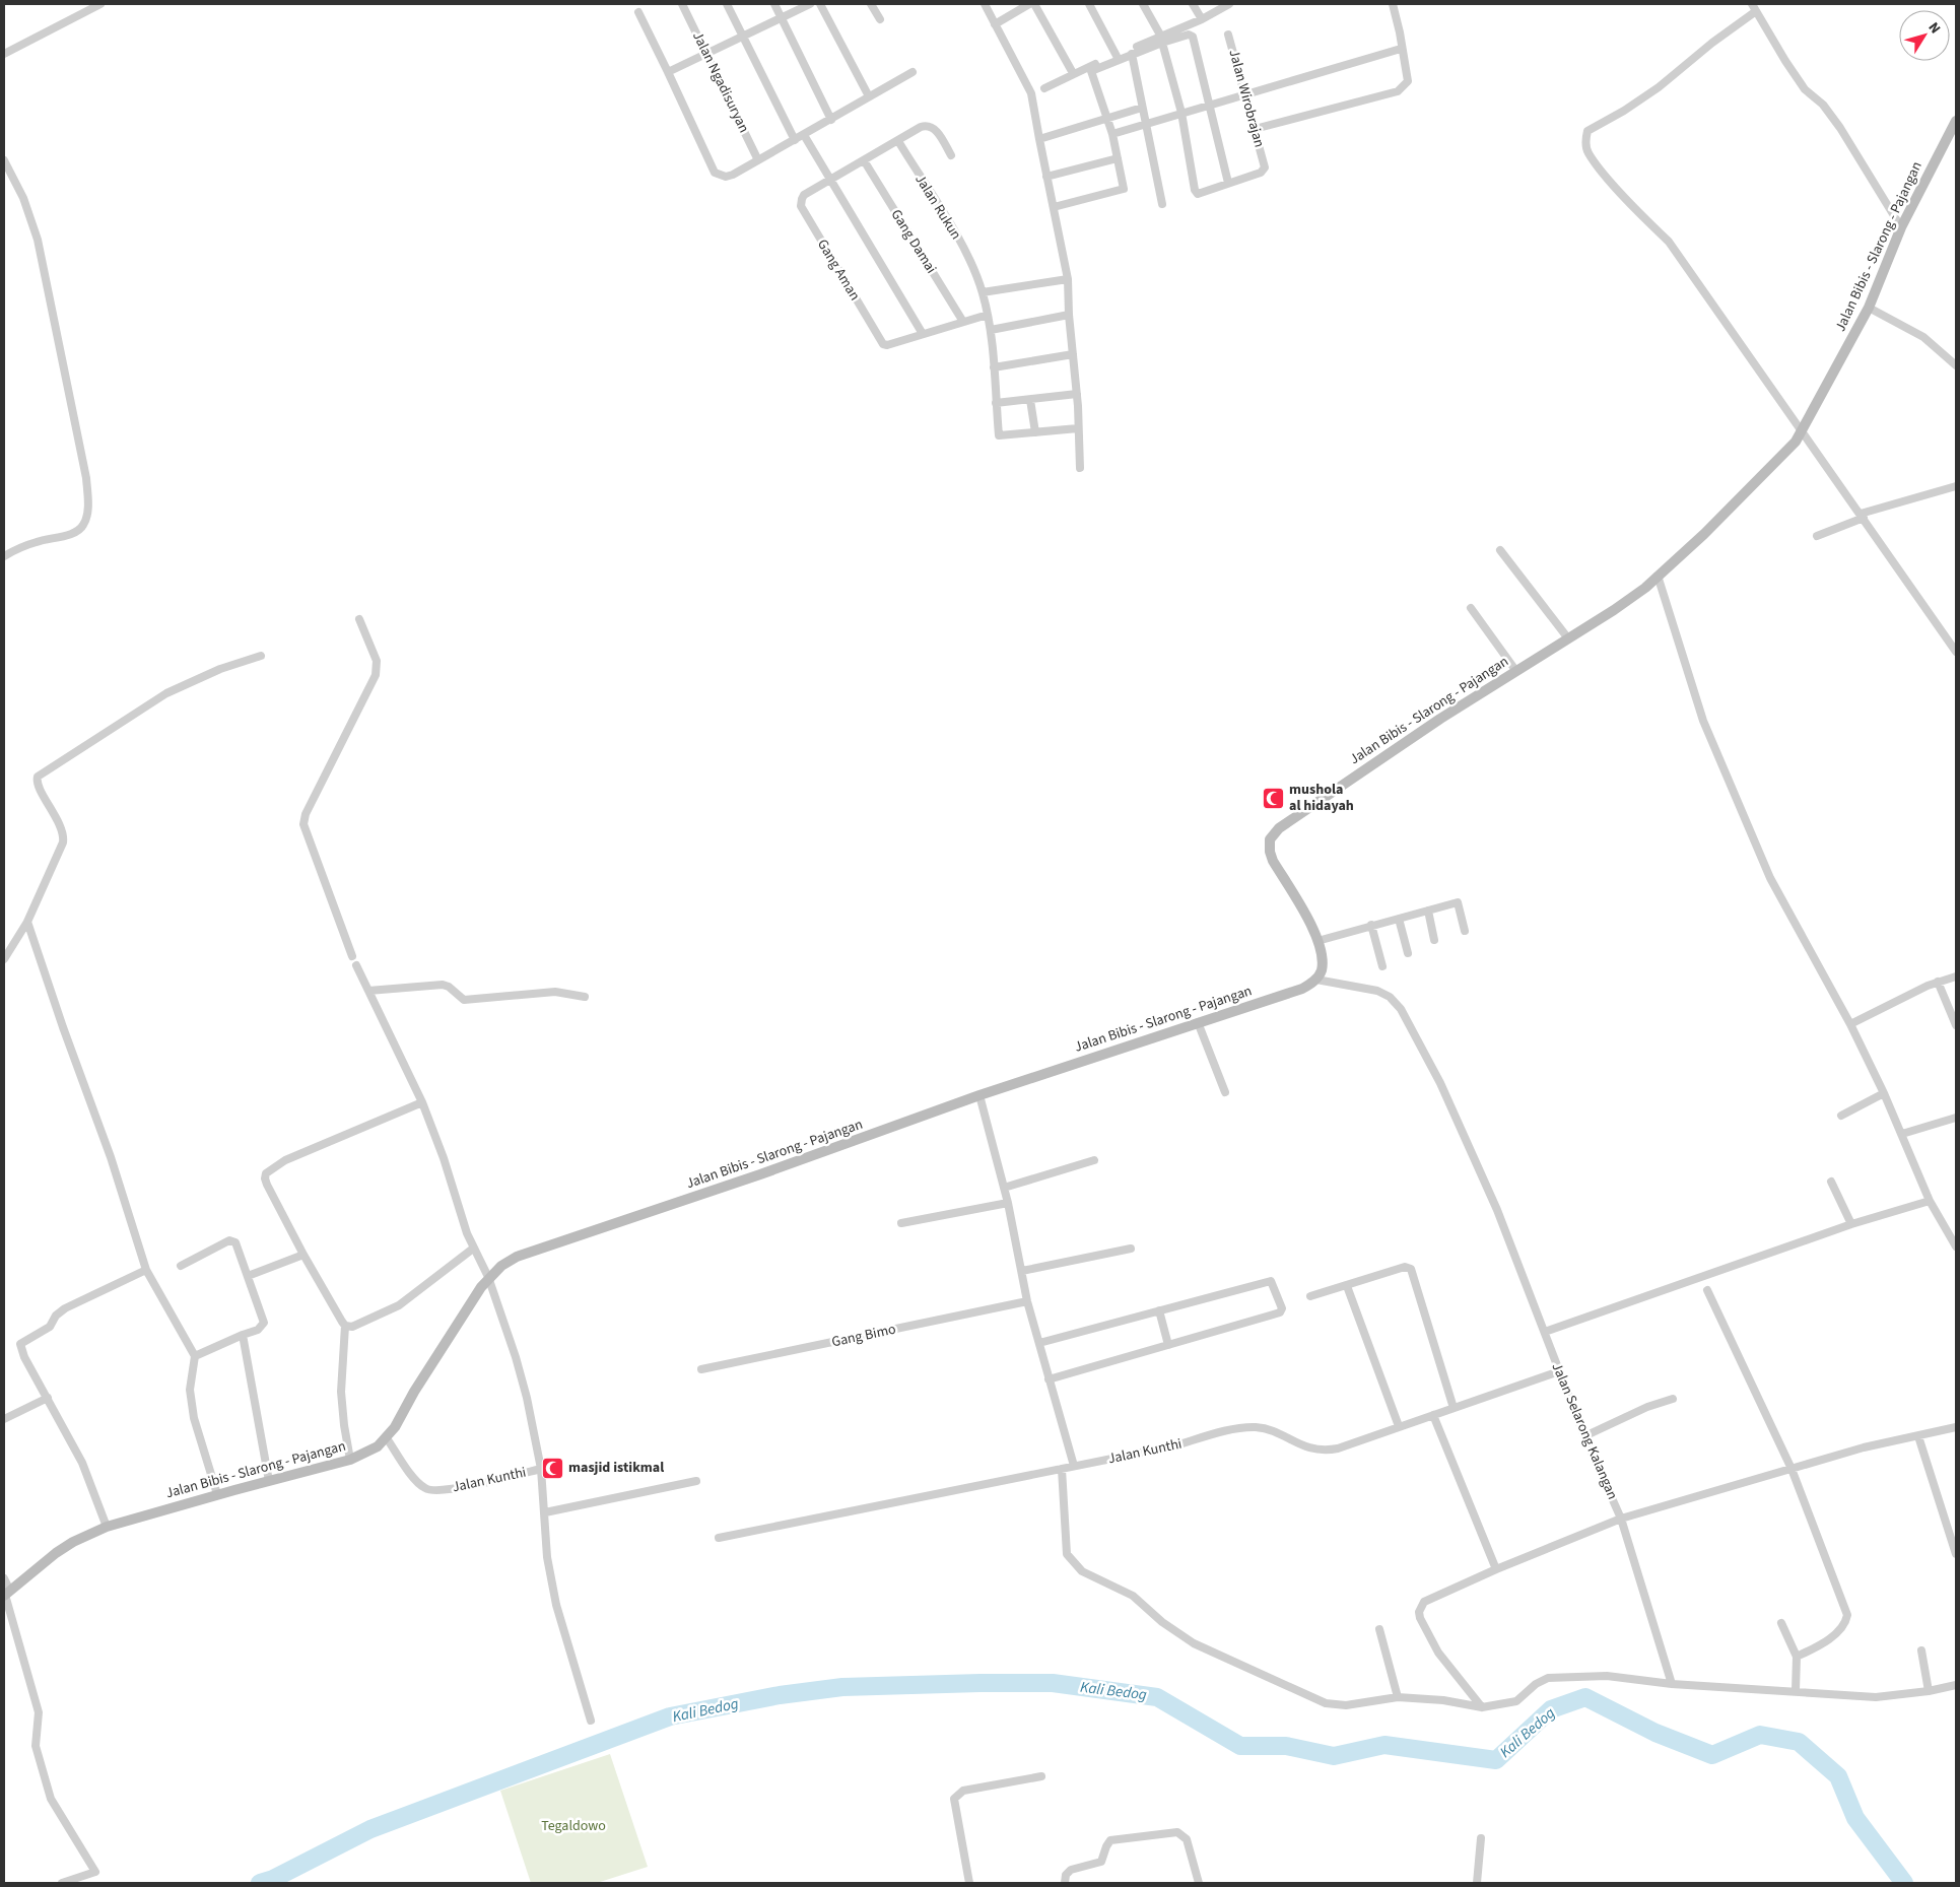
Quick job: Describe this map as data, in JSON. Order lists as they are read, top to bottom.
{
  "streets": {
    "main road": ["Jalan Bibis - Slarong - Pajangan"],
    "street": [
      "Jalan Ngadisuryan",
      "Jalan Wirobrajan",
      "Jalan Rukun",
      "Gang Damai",
      "Gang Aman",
      "Gang Bimo",
      "Jalan Selarong Kalangan",
      "Jalan Kunthi"
    ]
  },
  "crossings": [
    ["Jalan Bibis - Slarong - Pajangan", "Jalan Selarong Kalangan"],
    ["Jalan Bibis - Slarong - Pajangan", "Jalan Kunthi"],
    ["Jalan Selarong Kalangan", "Jalan Kunthi"]
  ],
  "water": ["Kali Bedog"],
  "parks": ["Tegaldowo"],
  "places": {
    "mosque": ["mushola al hidayah", "masjid istikmal"]
  },
  "north": "top right"
}
